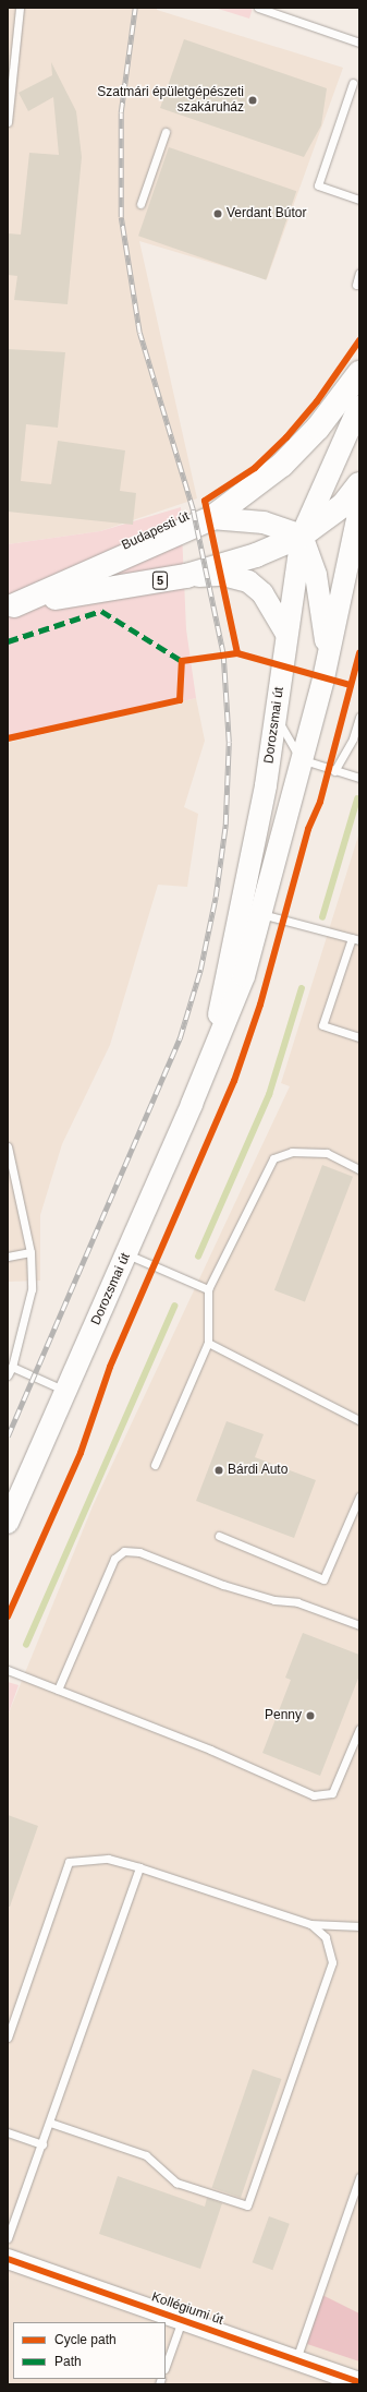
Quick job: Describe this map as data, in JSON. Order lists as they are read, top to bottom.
{
  "streets": {
    "main road": ["Budapesti út", "5", "Dorozsmai út"],
    "street": ["Kollégiumi út"]
  },
  "crossings": [
    ["Budapesti út", "Dorozsmai út"]
  ],
  "places": [
    "Szatmári épületgépészeti szakáruház",
    "Verdant Bútor",
    "Bárdi Auto",
    "Penny"
  ],
  "legend": ["Cycle path", "Path"]
}
